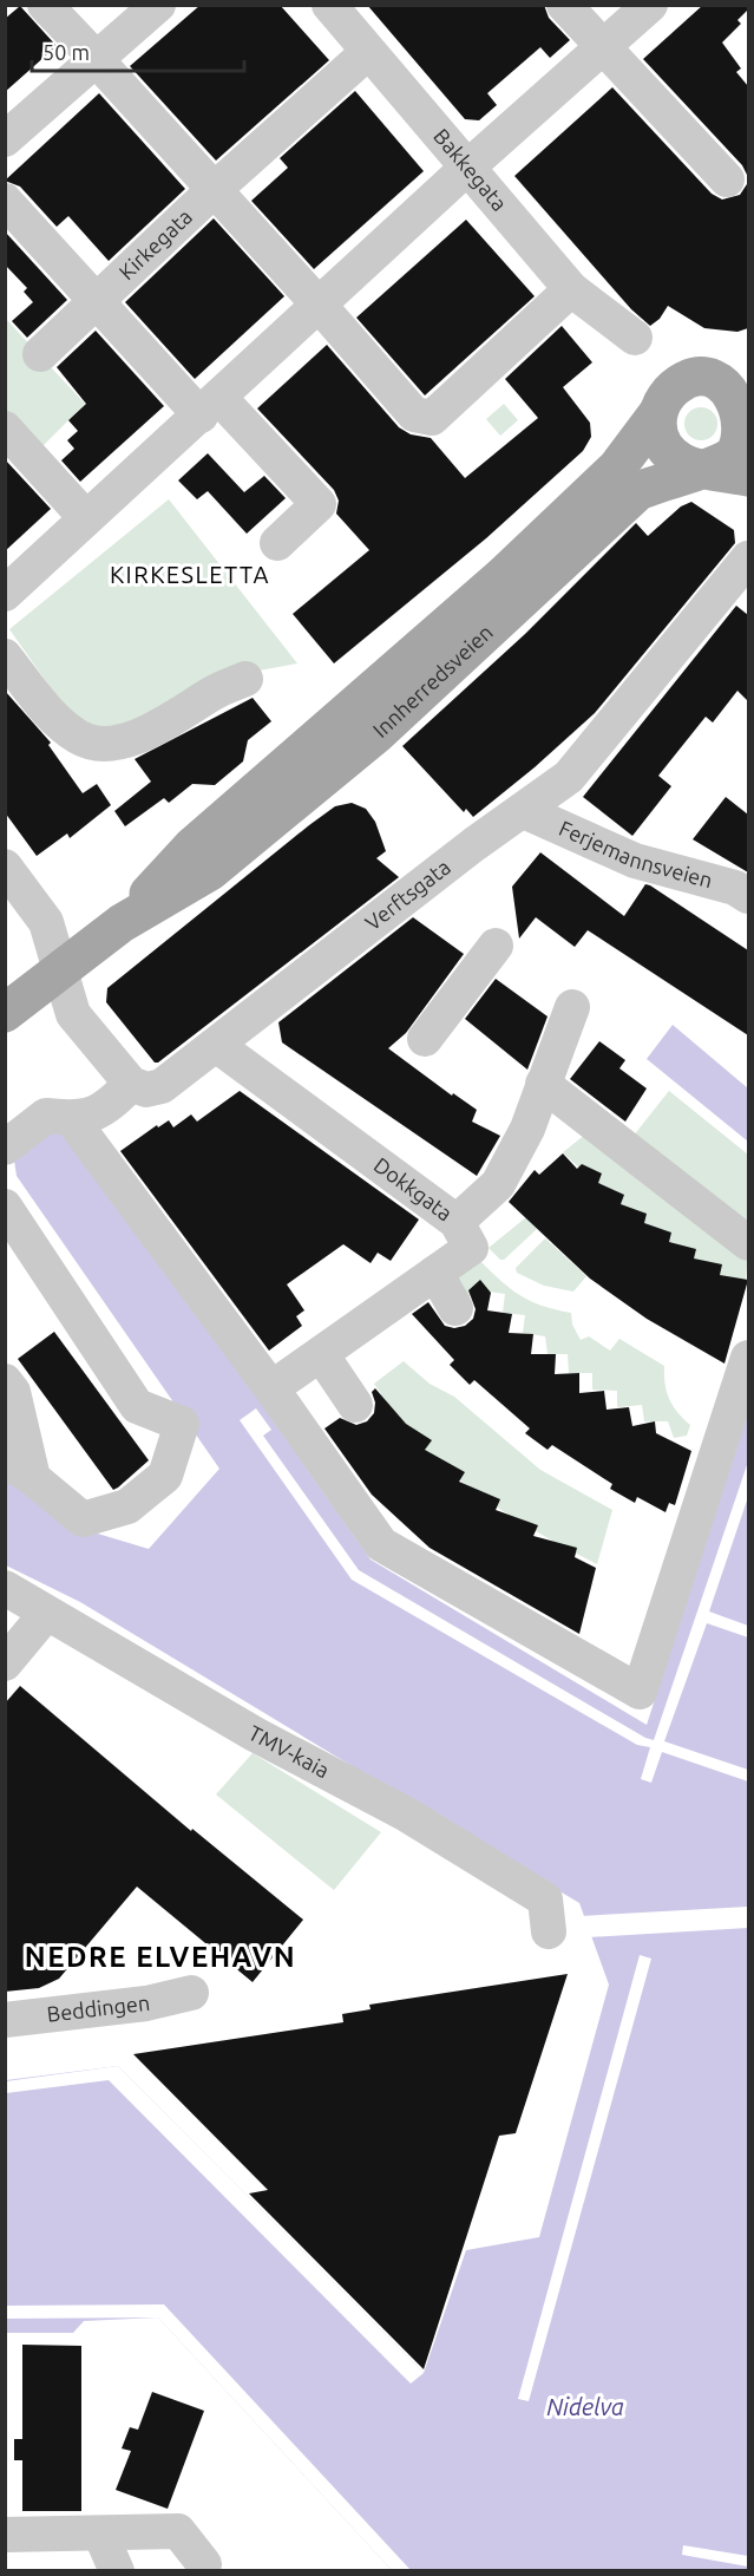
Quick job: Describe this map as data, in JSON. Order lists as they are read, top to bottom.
{
  "streets": {
    "main road": ["Innherredsveien"],
    "street": [
      "Bakkegata",
      "Kirkegata",
      "Ferjemannsveien",
      "Verftsgata",
      "Dokkgata",
      "TMV-kaia",
      "Beddingen"
    ]
  },
  "crossings": [
    ["Ferjemannsveien", "Verftsgata"],
    ["Verftsgata", "Dokkgata"]
  ],
  "districts": ["KIRKESLETTA", "NEDRE ELVEHAVN"],
  "water": ["Nidelva"],
  "scale_bar": "50 m"
}
